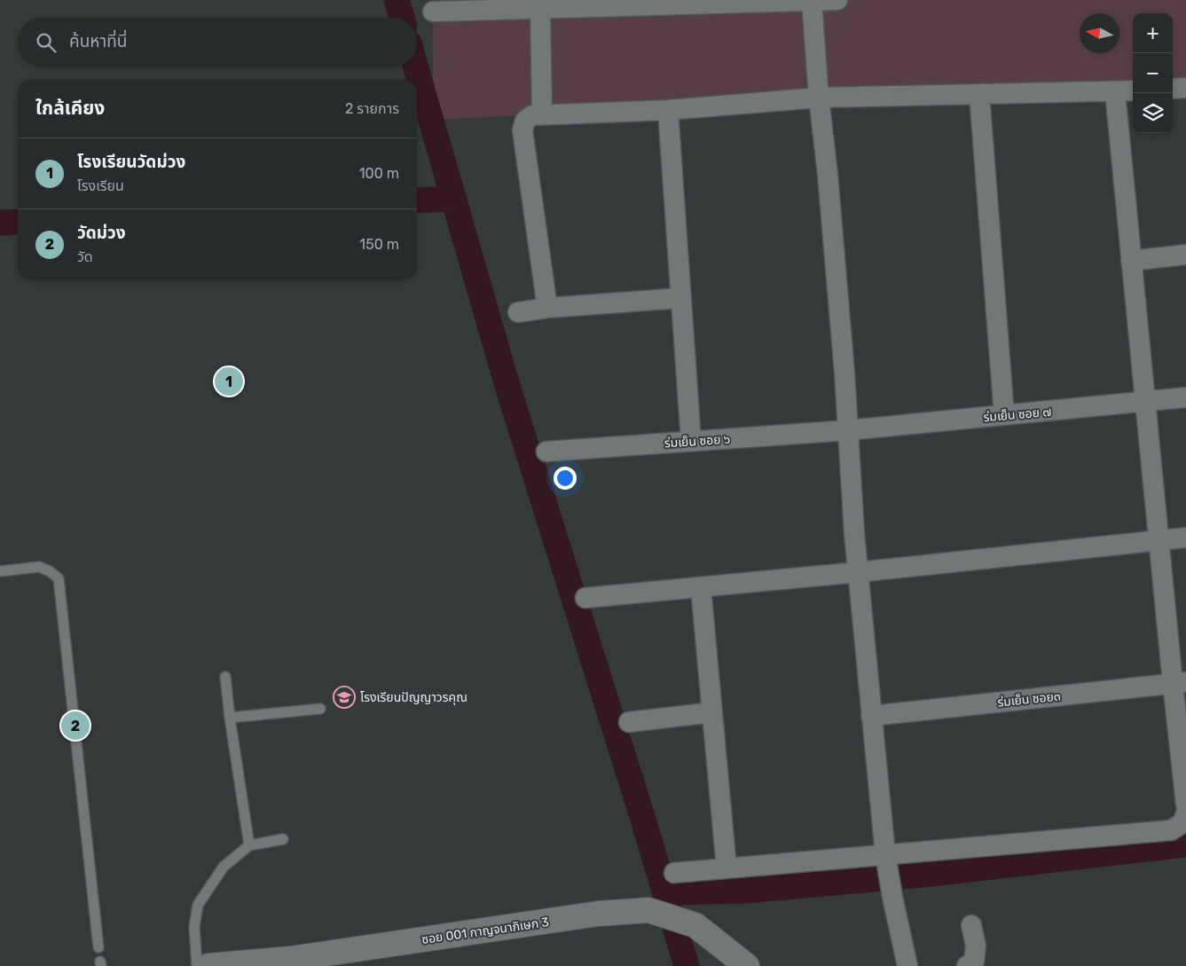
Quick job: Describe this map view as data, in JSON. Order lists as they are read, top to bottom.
{
  "streets": {
    "street": [
      "ร่มเย็น ซอย ๗",
      "ร่มเย็น ซอย ๖",
      "ร่มเย็น ซอย๓",
      "ซอย 001 กาญจนาภิเษก 3"
    ]
  },
  "crossings": [
    ["ร่มเย็น ซอย ๗", "ร่มเย็น ซอย ๖"]
  ],
  "places": {
    "school or university": ["โรงเรียนปัญญาวรคุณ"]
  },
  "north": "left",
  "page": {
    "map_buttons": ["+", "−"],
    "search": "ค้นหาที่นี่",
    "heading": ["ใกล้เคียง", "2 รายการ"],
    "list": [
      {
        "mark": "1",
        "name": "โรงเรียนวัดม่วง",
        "note": "โรงเรียน",
        "value": "100 m"
      },
      {
        "mark": "2",
        "name": "วัดม่วง",
        "note": "วัด",
        "value": "150 m"
      }
    ],
    "pins": ["1", "2"]
  }
}
